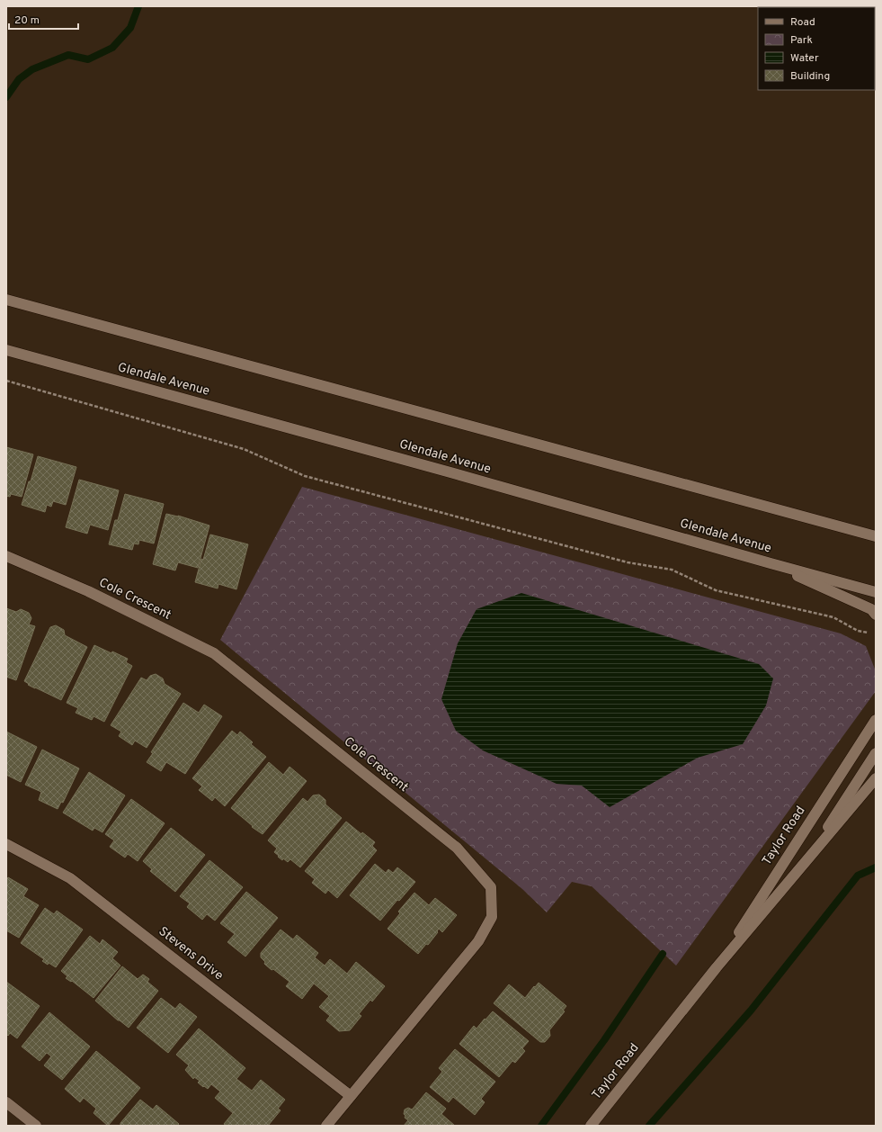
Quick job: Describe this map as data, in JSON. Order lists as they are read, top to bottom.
{
  "streets": {
    "main road": [
      "Glendale Avenue",
      "Cole Crescent",
      "Taylor Road",
      "Stevens Drive"
    ]
  },
  "crossings": [
    ["Cole Crescent", "Stevens Drive"]
  ],
  "legend": [
    "Road",
    "Park",
    "Water",
    "Building"
  ],
  "scale_bar": "20 m"
}
